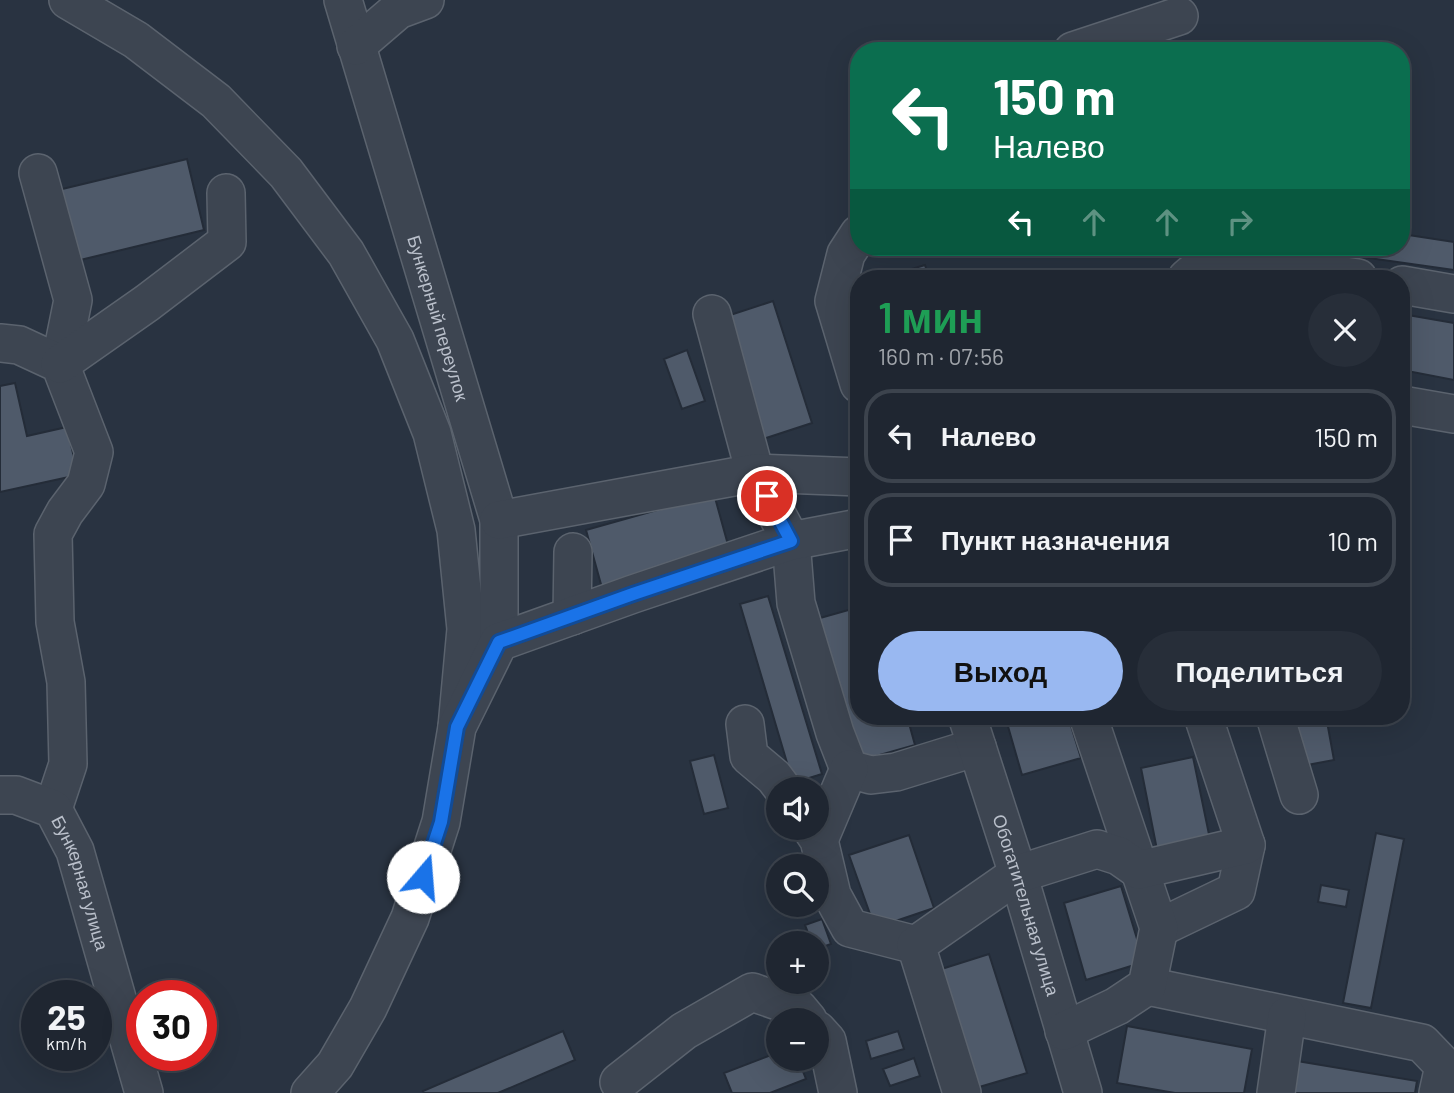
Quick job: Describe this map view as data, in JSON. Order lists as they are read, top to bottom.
{
  "streets": {
    "street": ["Бункерный переулок", "Бункерная улица", "Обогатительная улица"]
  },
  "page": {
    "turn": ["150 m", "Налево"],
    "heading": ["1 мин", "160 m · 07:56"],
    "list": [
      {
        "name": "Налево",
        "value": "150 m"
      },
      {
        "name": "Пункт назначения",
        "value": "10 m"
      }
    ],
    "buttons": ["Выход", "Поделиться"],
    "map_buttons": ["+", "−"],
    "speed": "25 km/h",
    "limit": "30"
  }
}
